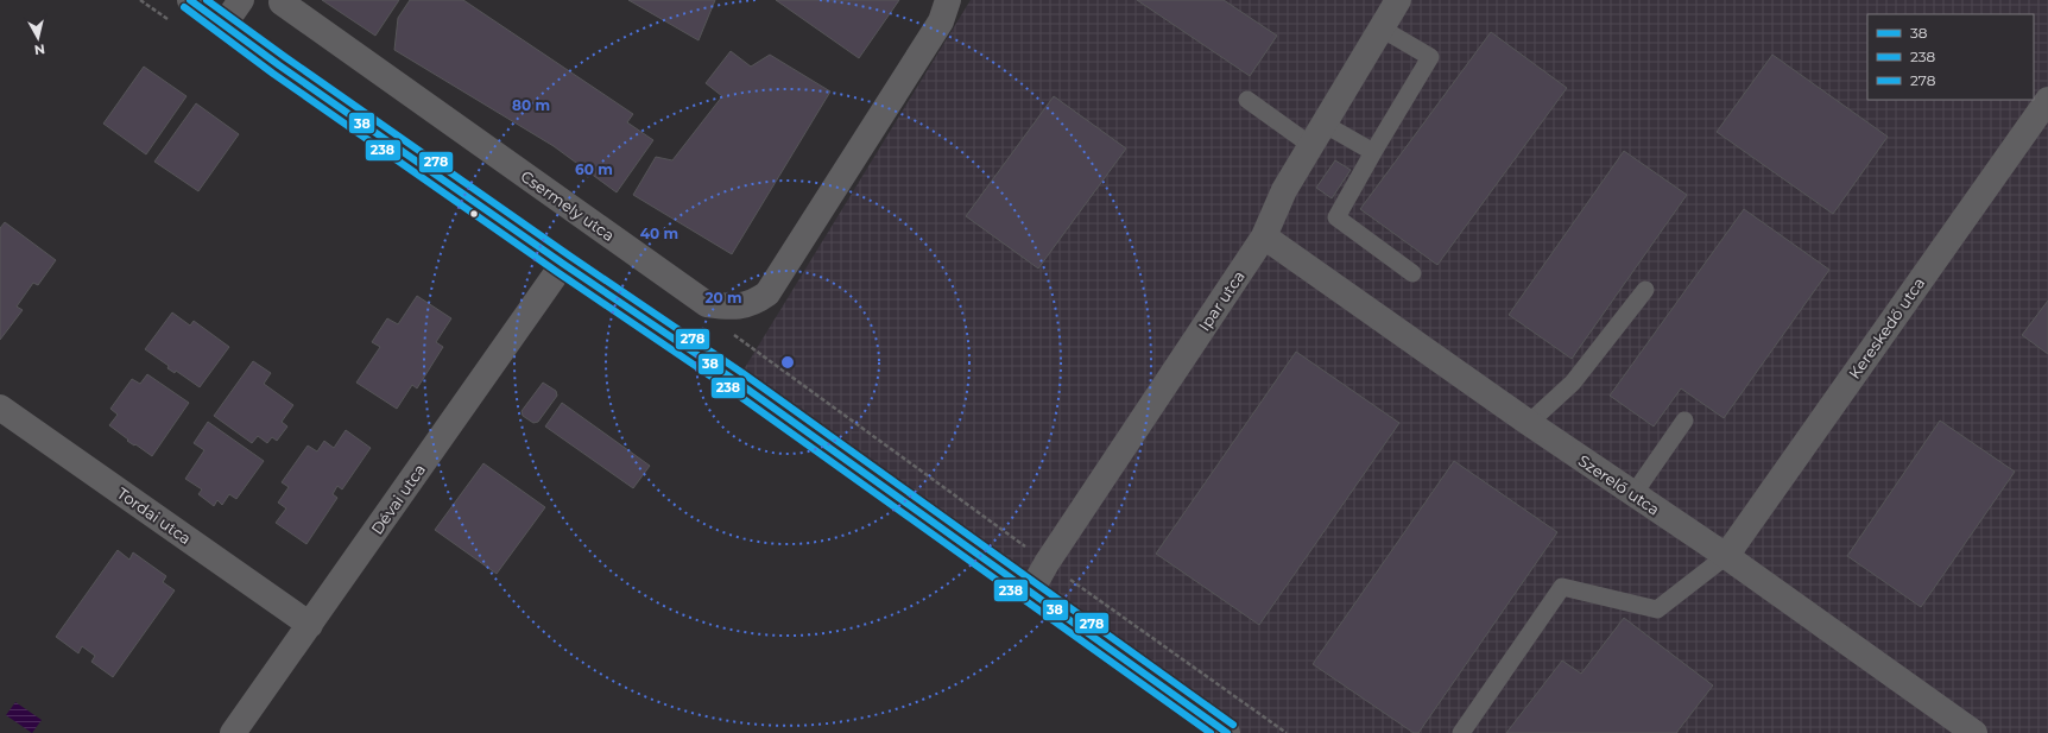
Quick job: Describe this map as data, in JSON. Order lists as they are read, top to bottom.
{
  "streets": {
    "street": [
      "Csermely utca",
      "Ipar utca",
      "Kereskedő utca",
      "Szerelő utca",
      "Dévai utca",
      "Tordai utca"
    ]
  },
  "crossings": [
    ["Ipar utca", "Szerelő utca"],
    ["Kereskedő utca", "Szerelő utca"],
    ["Dévai utca", "Tordai utca"]
  ],
  "lines": ["transit line 38", "transit line 278", "transit line 238"],
  "legend": ["38", "238", "278"],
  "north": "bottom",
  "rings": [
    "80 m",
    "60 m",
    "40 m",
    "20 m"
  ]
}
